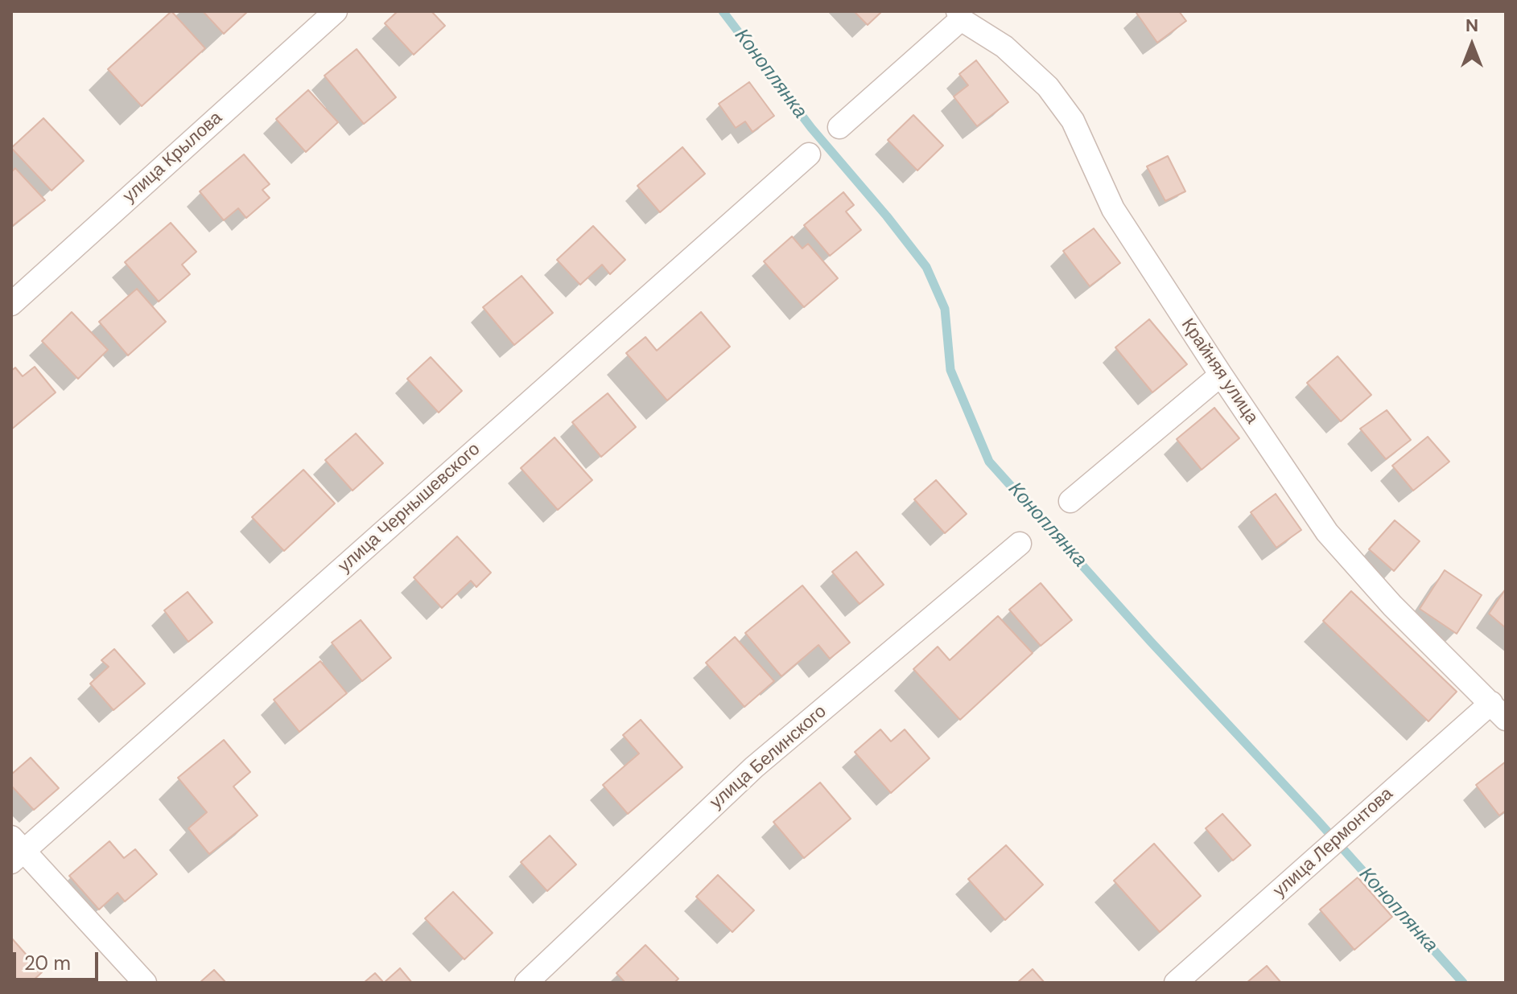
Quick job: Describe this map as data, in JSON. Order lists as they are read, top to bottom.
{
  "streets": {
    "street": [
      "улица Крылова",
      "Крайняя улица",
      "улица Чернышевского",
      "улица Белинского",
      "улица Лермонтова"
    ]
  },
  "crossings": [
    ["Крайняя улица", "улица Лермонтова"]
  ],
  "water": ["Коноплянка"],
  "scale_bar": "20 m",
  "north": "top"
}
